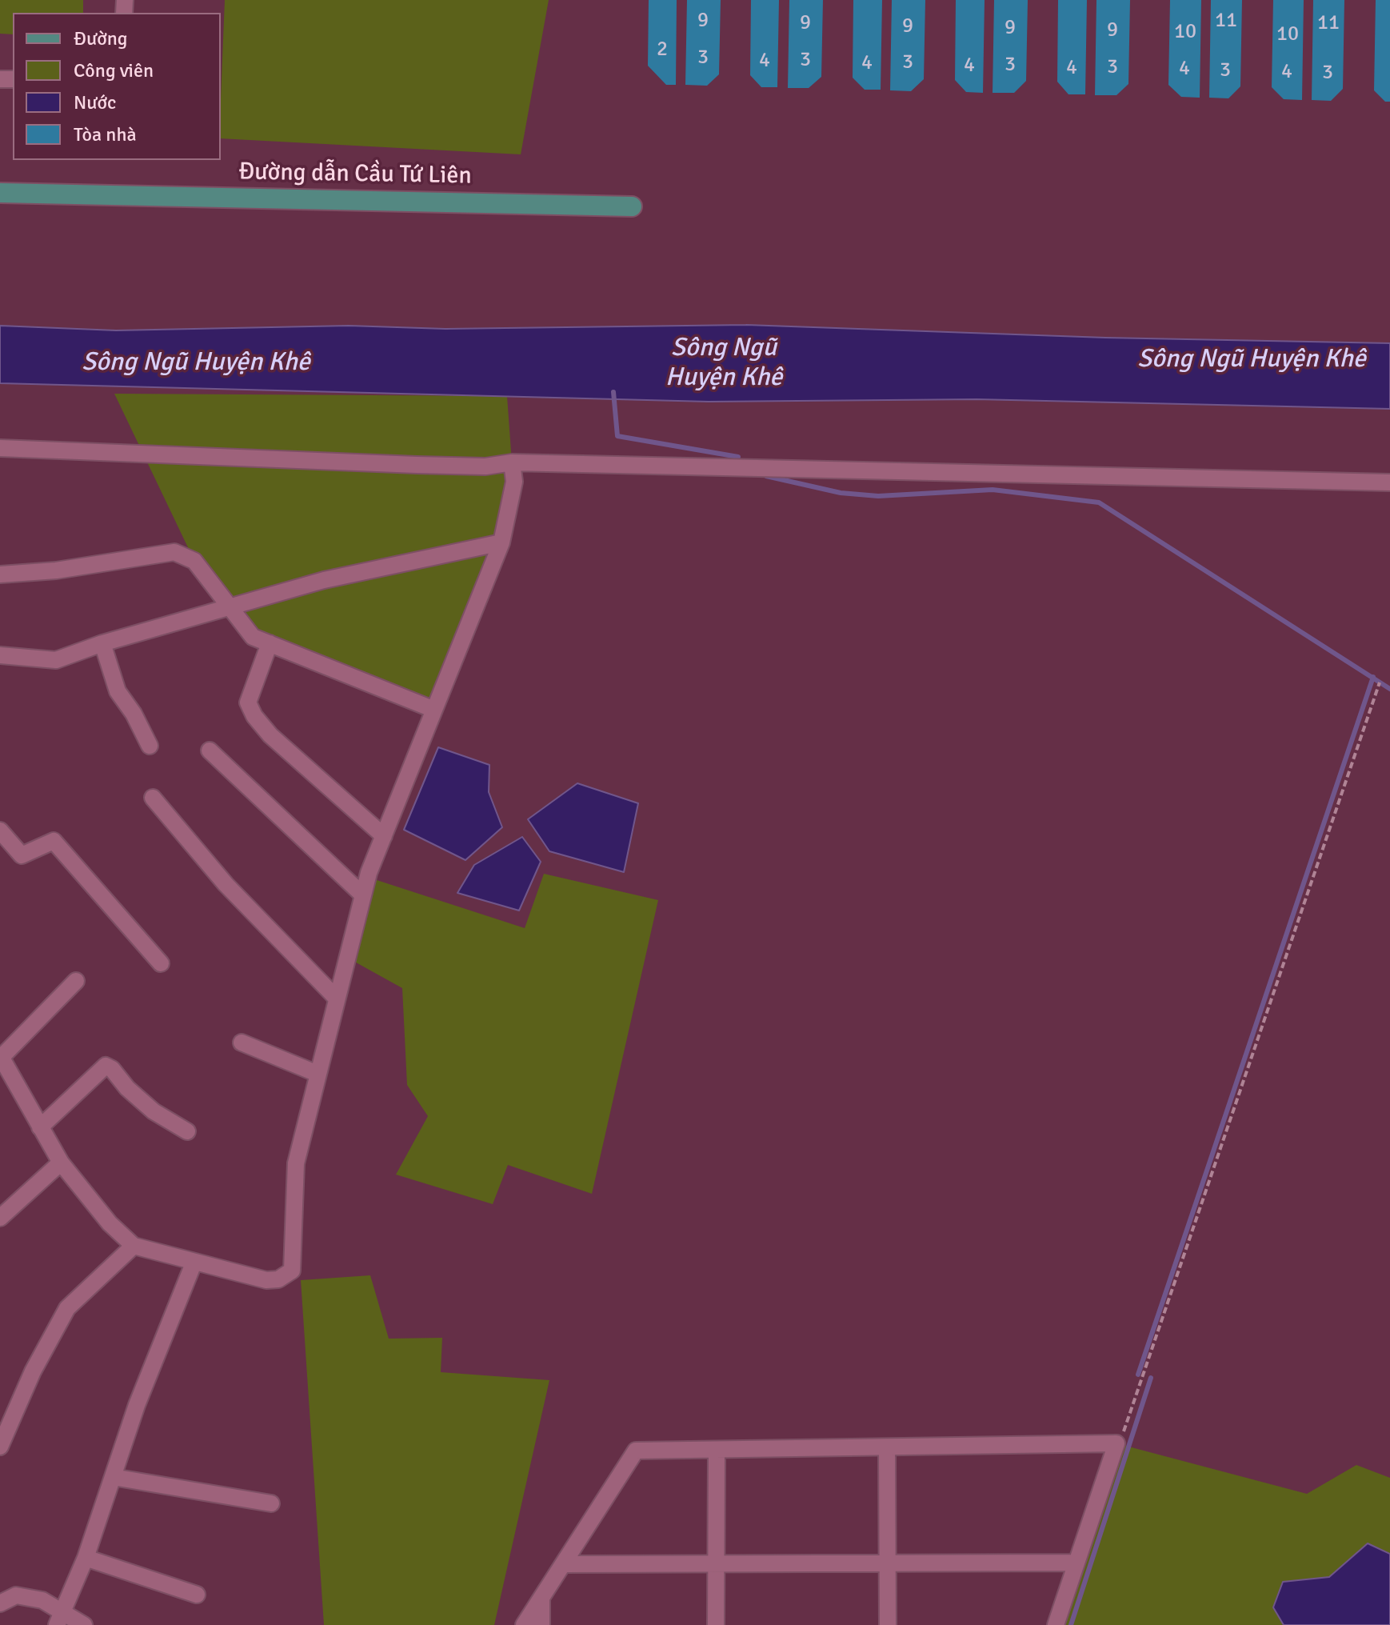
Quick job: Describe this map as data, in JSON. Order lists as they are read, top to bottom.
{
  "streets": {
    "main road": ["Đường dẫn Cầu Tứ Liên"]
  },
  "water": ["Sông Ngũ Huyện Khê"],
  "house_numbers": [
    "9",
    "11",
    "9",
    "11",
    "9",
    "9",
    "9",
    "10",
    "10",
    "2",
    "3",
    "3",
    "4",
    "3",
    "4",
    "3",
    "4",
    "3",
    "4",
    "4",
    "3",
    "4",
    "3"
  ],
  "legend": [
    "Đường",
    "Công viên",
    "Nước",
    "Tòa nhà"
  ]
}
